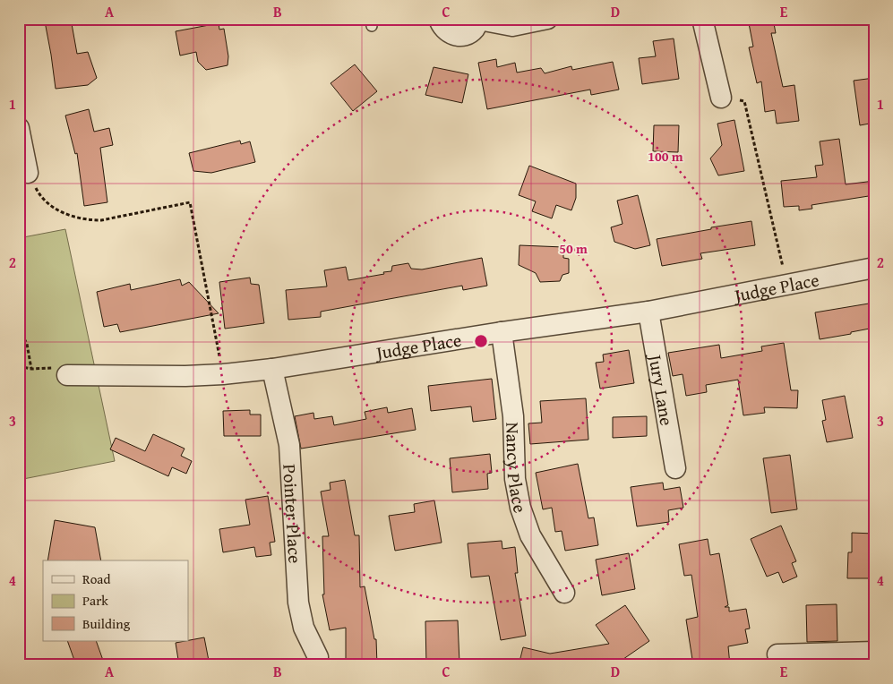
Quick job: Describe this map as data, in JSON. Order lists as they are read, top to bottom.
{
  "streets": {
    "street": [
      "Judge Place",
      "Jury Lane",
      "Nancy Place",
      "Pointer Place"
    ]
  },
  "crossings": [
    ["Judge Place", "Jury Lane"],
    ["Judge Place", "Nancy Place"],
    ["Judge Place", "Pointer Place"]
  ],
  "legend": ["Road", "Park", "Building"],
  "grid": {
    "columns": [
      "A",
      "B",
      "C",
      "D",
      "E"
    ],
    "rows": [
      "1",
      "2",
      "3",
      "4"
    ]
  },
  "rings": ["100 m", "50 m"]
}
